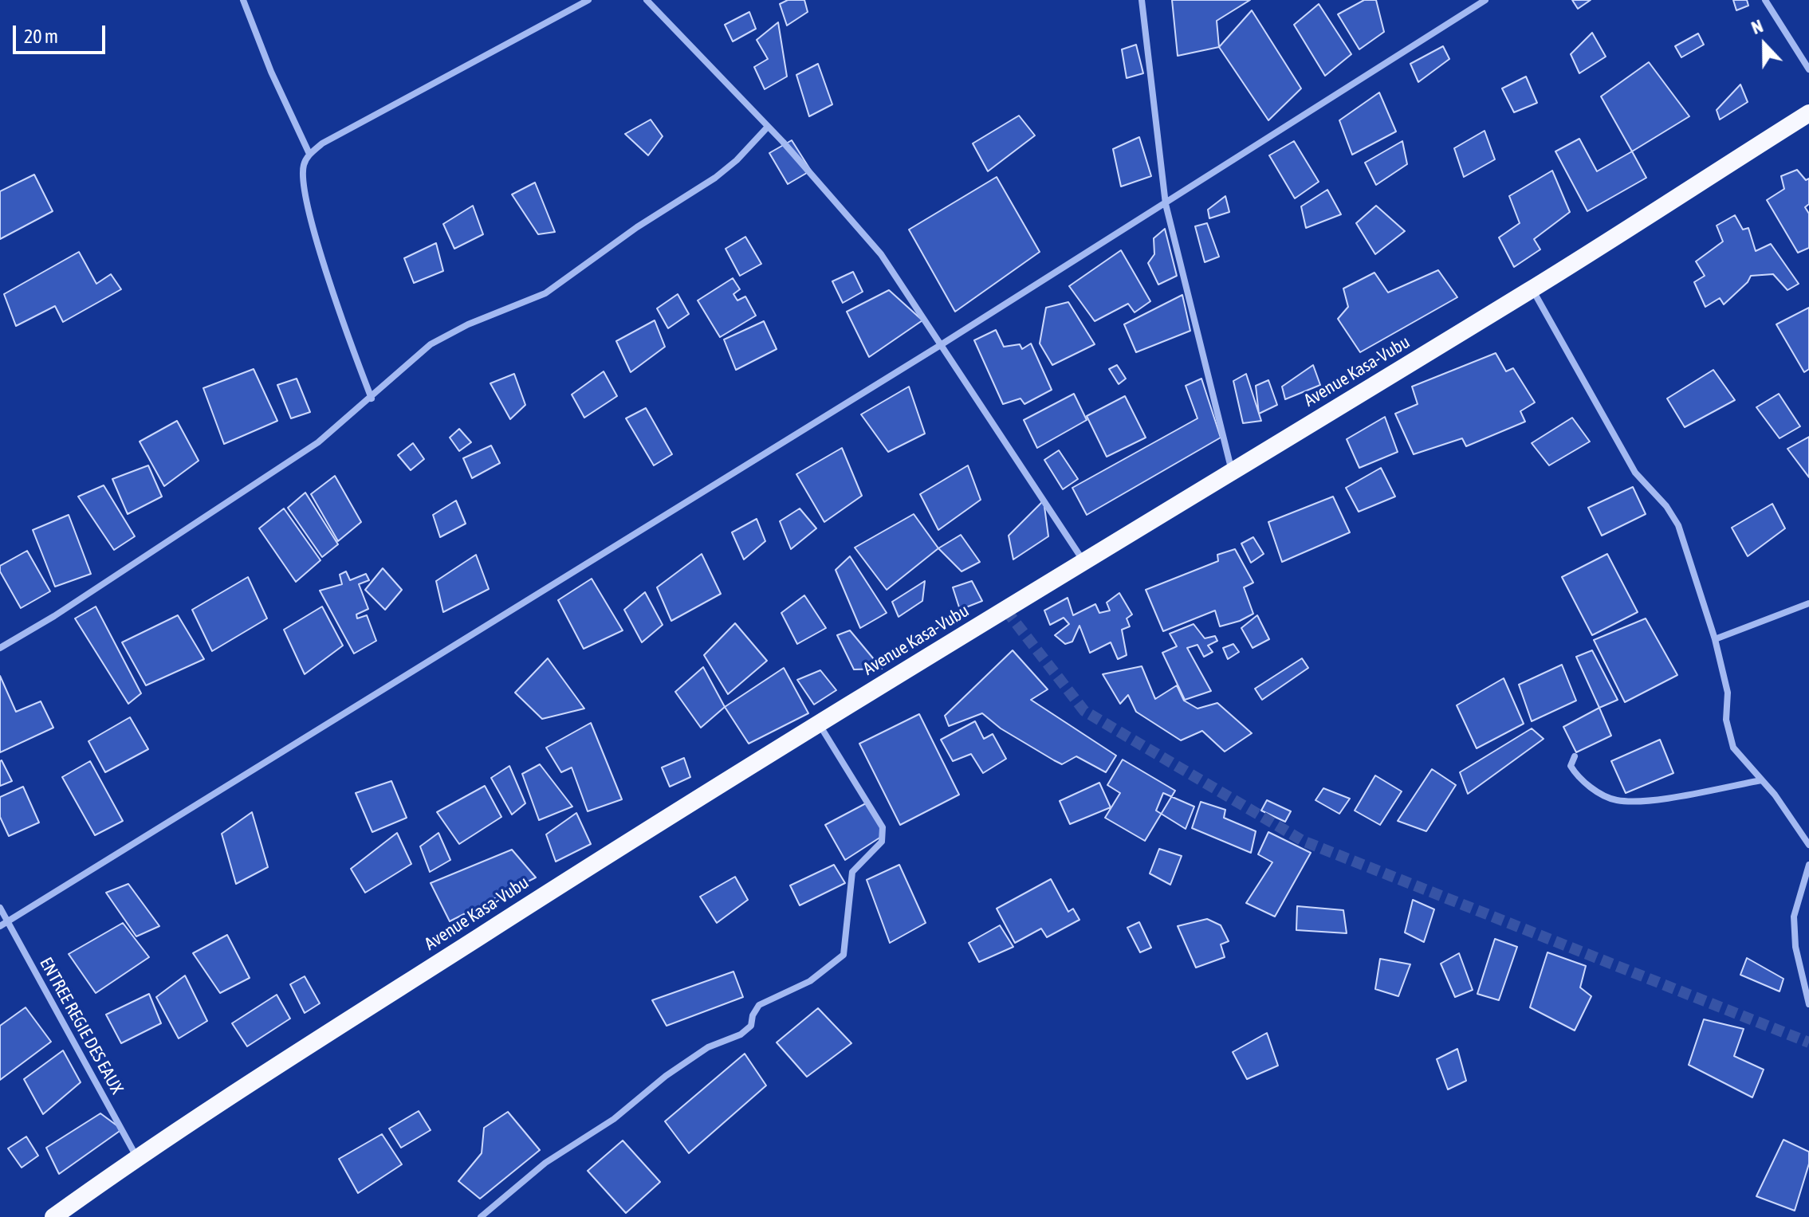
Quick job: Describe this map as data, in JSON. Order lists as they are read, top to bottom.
{
  "streets": {
    "highway": ["Avenue Kasa-Vubu"],
    "street": ["ENTREE REGIE DES EAUX"]
  },
  "crossings": [
    ["Avenue Kasa-Vubu", "ENTREE REGIE DES EAUX"]
  ],
  "scale_bar": "20 m",
  "north": "top"
}
